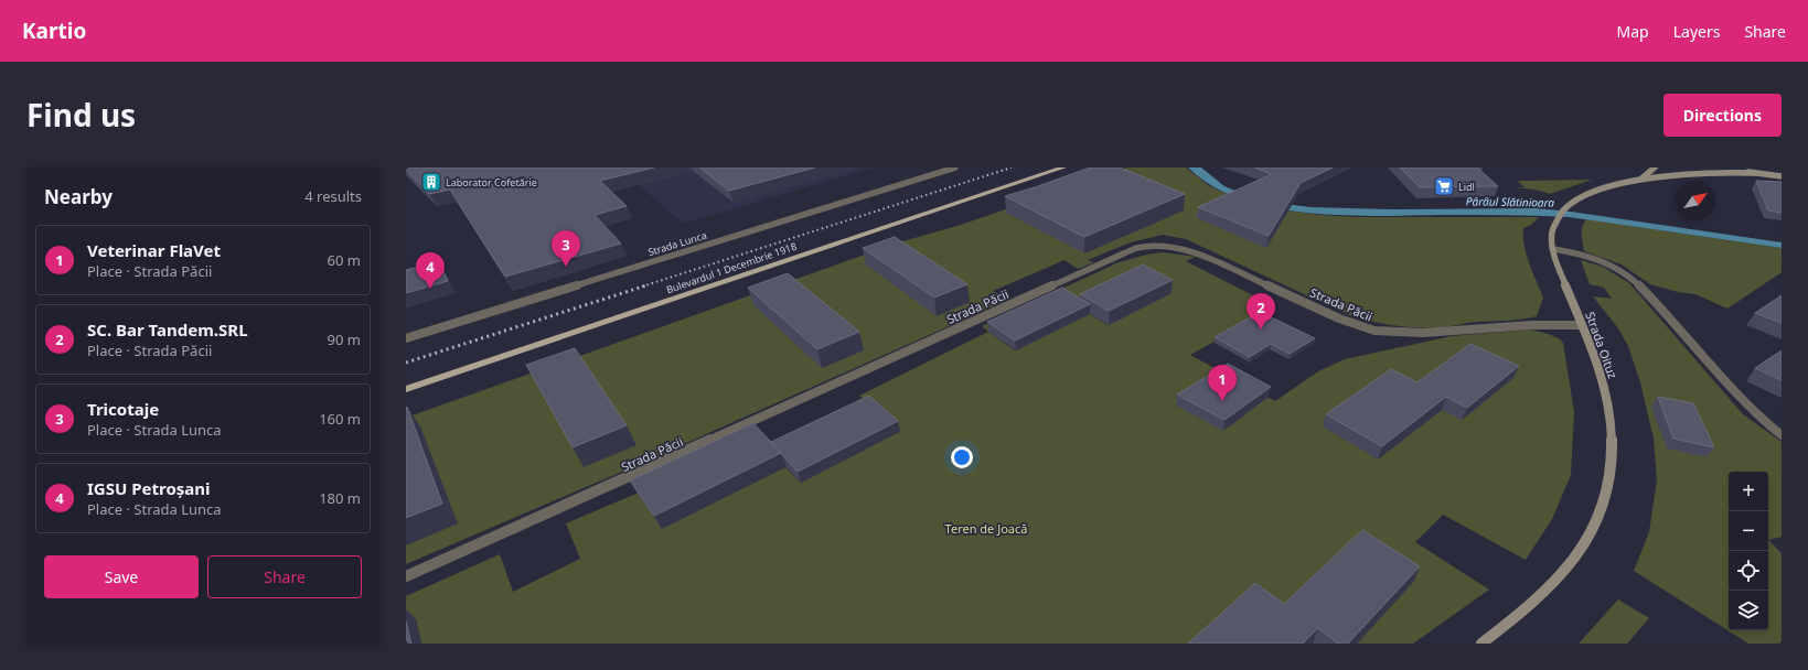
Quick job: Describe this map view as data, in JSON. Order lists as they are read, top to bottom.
{
  "streets": {
    "main road": ["Bulevardul 1 Decembrie 1918"],
    "street": ["Strada Lunca", "Strada Păcii", "Strada Oituz"]
  },
  "crossings": [
    ["Strada Păcii", "Strada Oituz"]
  ],
  "water": ["Pârâul Slătinioara"],
  "parks": ["Teren de Joacă"],
  "places": {
    "building": ["Laborator Cofetărie"],
    "supermarket": ["Lidl"]
  },
  "north": "top right",
  "page": {
    "header": "Kartio",
    "nav": ["Map", "Layers", "Share"],
    "title": "Find us",
    "buttons": [
      "Directions",
      ["Save", "Share"]
    ],
    "heading": ["Nearby", "4 results"],
    "list": [
      {
        "mark": "1",
        "name": "Veterinar FlaVet",
        "note": "Place · Strada Păcii",
        "value": "60 m"
      },
      {
        "mark": "2",
        "name": "SC. Bar Tandem.SRL",
        "note": "Place · Strada Păcii",
        "value": "90 m"
      },
      {
        "mark": "3",
        "name": "Tricotaje",
        "note": "Place · Strada Lunca",
        "value": "160 m"
      },
      {
        "mark": "4",
        "name": "IGSU Petroșani",
        "note": "Place · Strada Lunca",
        "value": "180 m"
      }
    ],
    "pins": [
      "3",
      "4",
      "2",
      "1"
    ],
    "map_buttons": ["+", "−"]
  }
}
